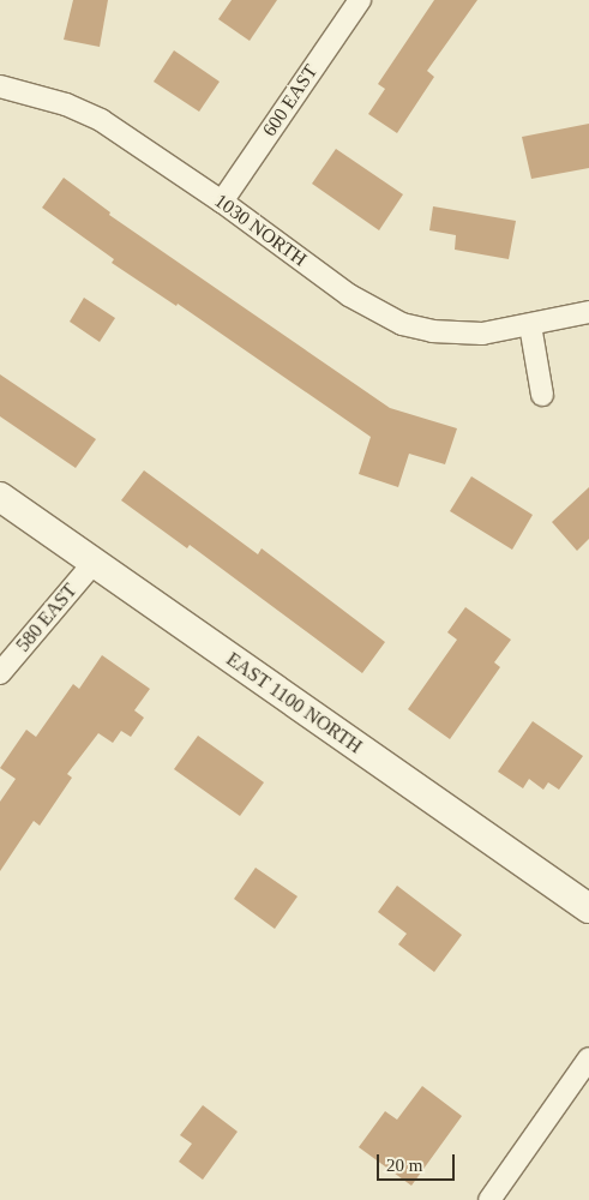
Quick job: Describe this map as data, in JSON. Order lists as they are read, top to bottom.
{
  "streets": {
    "street": [
      "600 EAST",
      "1030 NORTH",
      "580 EAST",
      "EAST 1100 NORTH"
    ]
  },
  "crossings": [
    ["600 EAST", "1030 NORTH"],
    ["580 EAST", "EAST 1100 NORTH"]
  ],
  "scale_bar": "20 m"
}
